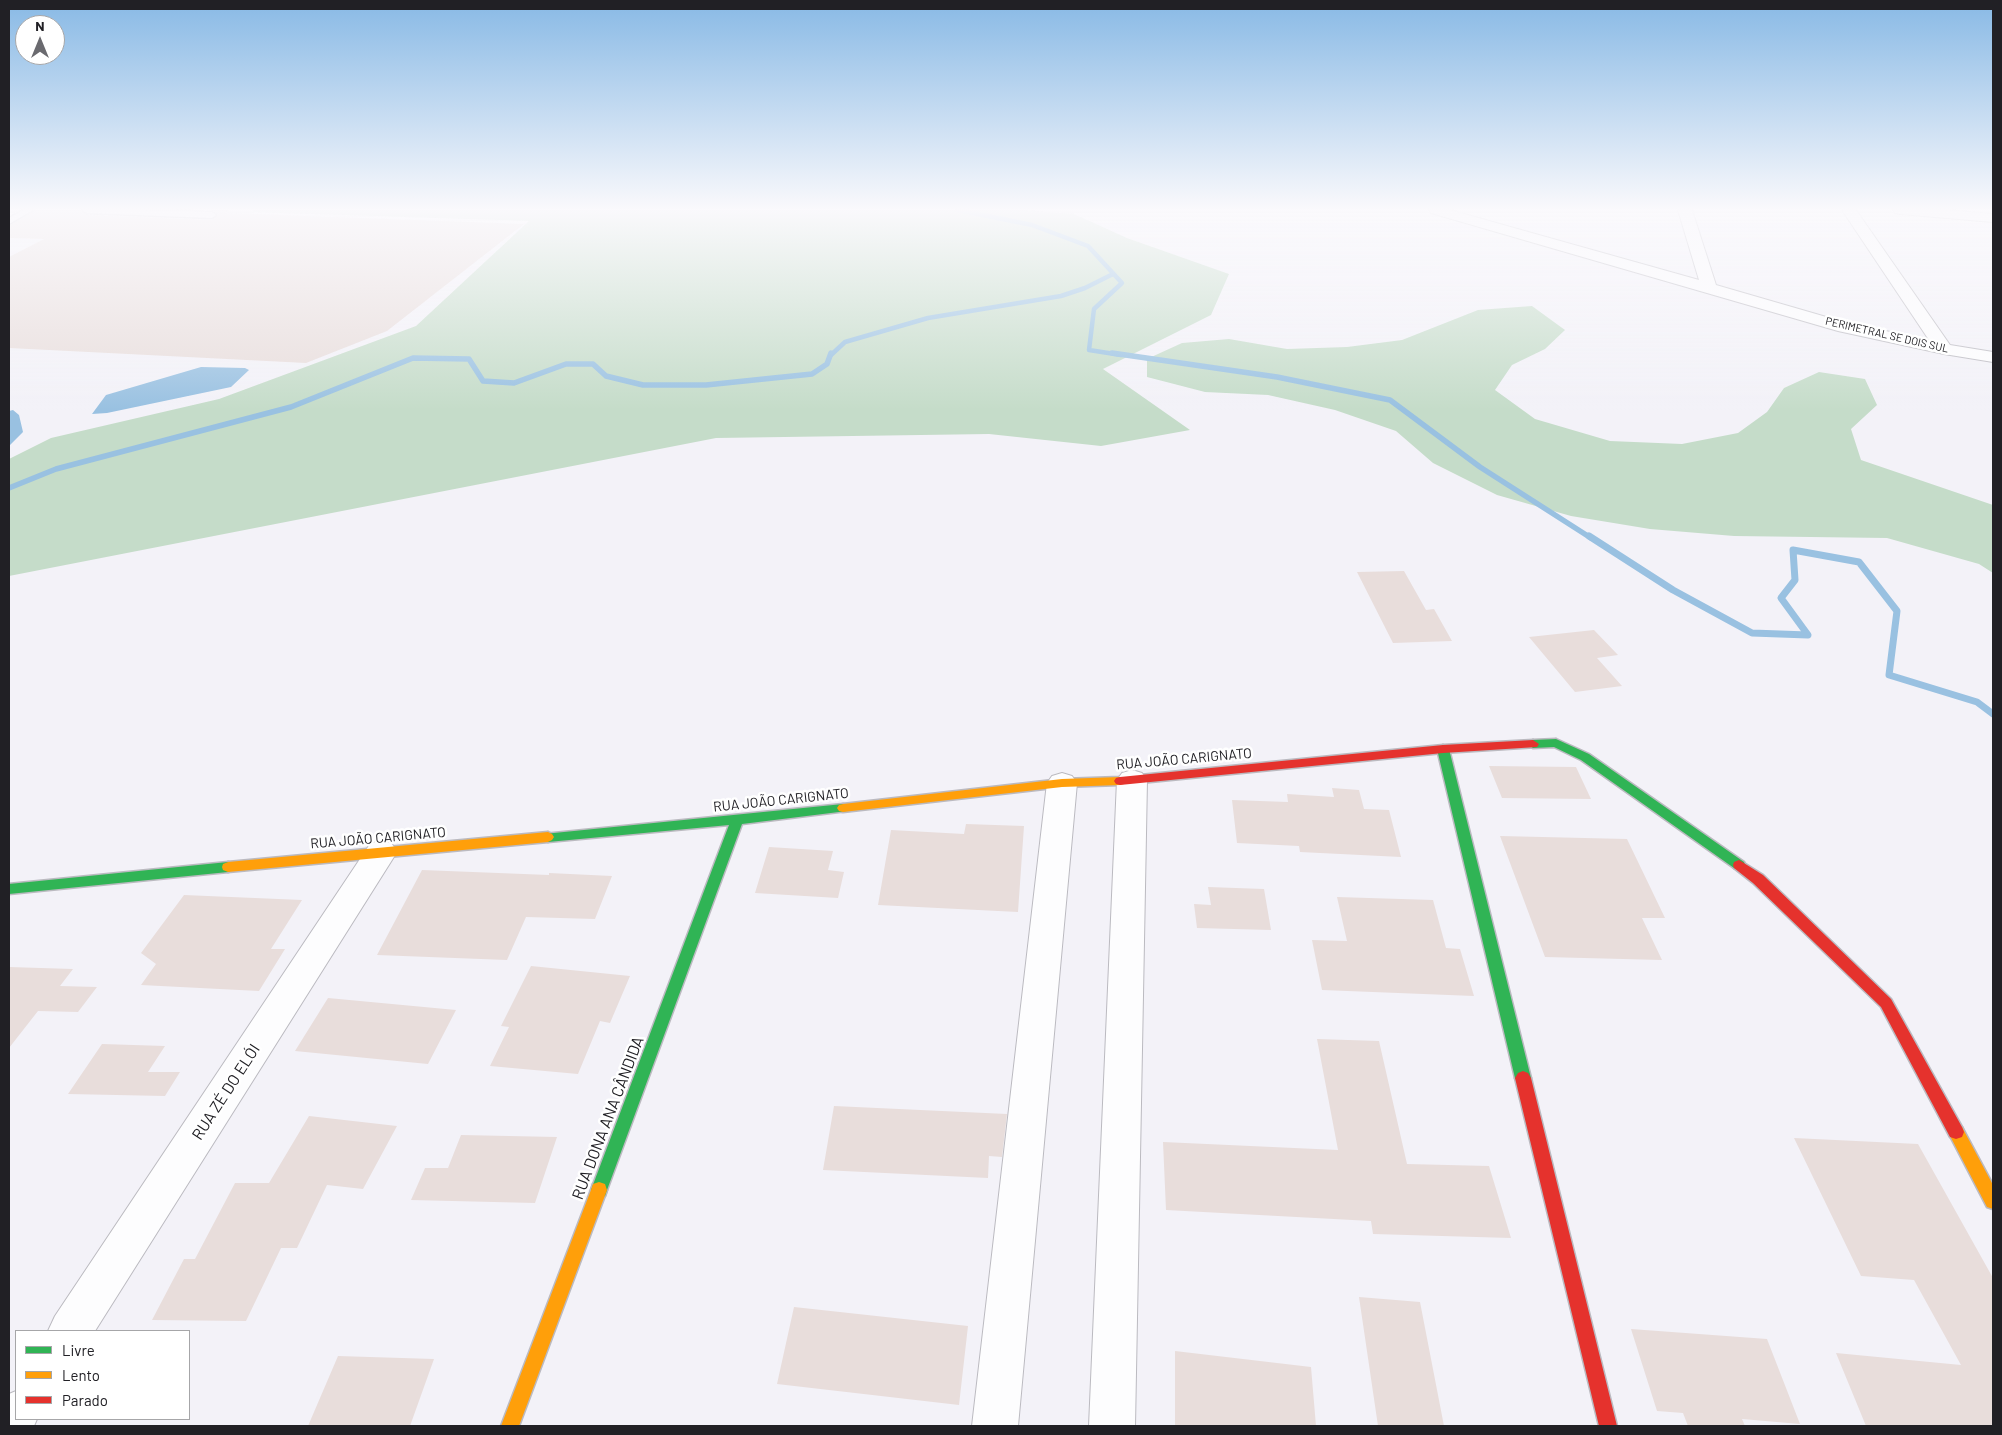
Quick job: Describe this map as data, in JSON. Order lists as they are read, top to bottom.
{
  "streets": {
    "street": [
      "PERIMETRAL SE DOIS SUL",
      "RUA JOÃO CARIGNATO",
      "RUA ZÉ DO ELÓI",
      "RUA DONA ANA CÂNDIDA"
    ]
  },
  "crossings": [
    ["RUA JOÃO CARIGNATO", "RUA ZÉ DO ELÓI"],
    ["RUA JOÃO CARIGNATO", "RUA DONA ANA CÂNDIDA"]
  ],
  "legend": ["Livre", "Lento", "Parado"],
  "north": "top"
}
